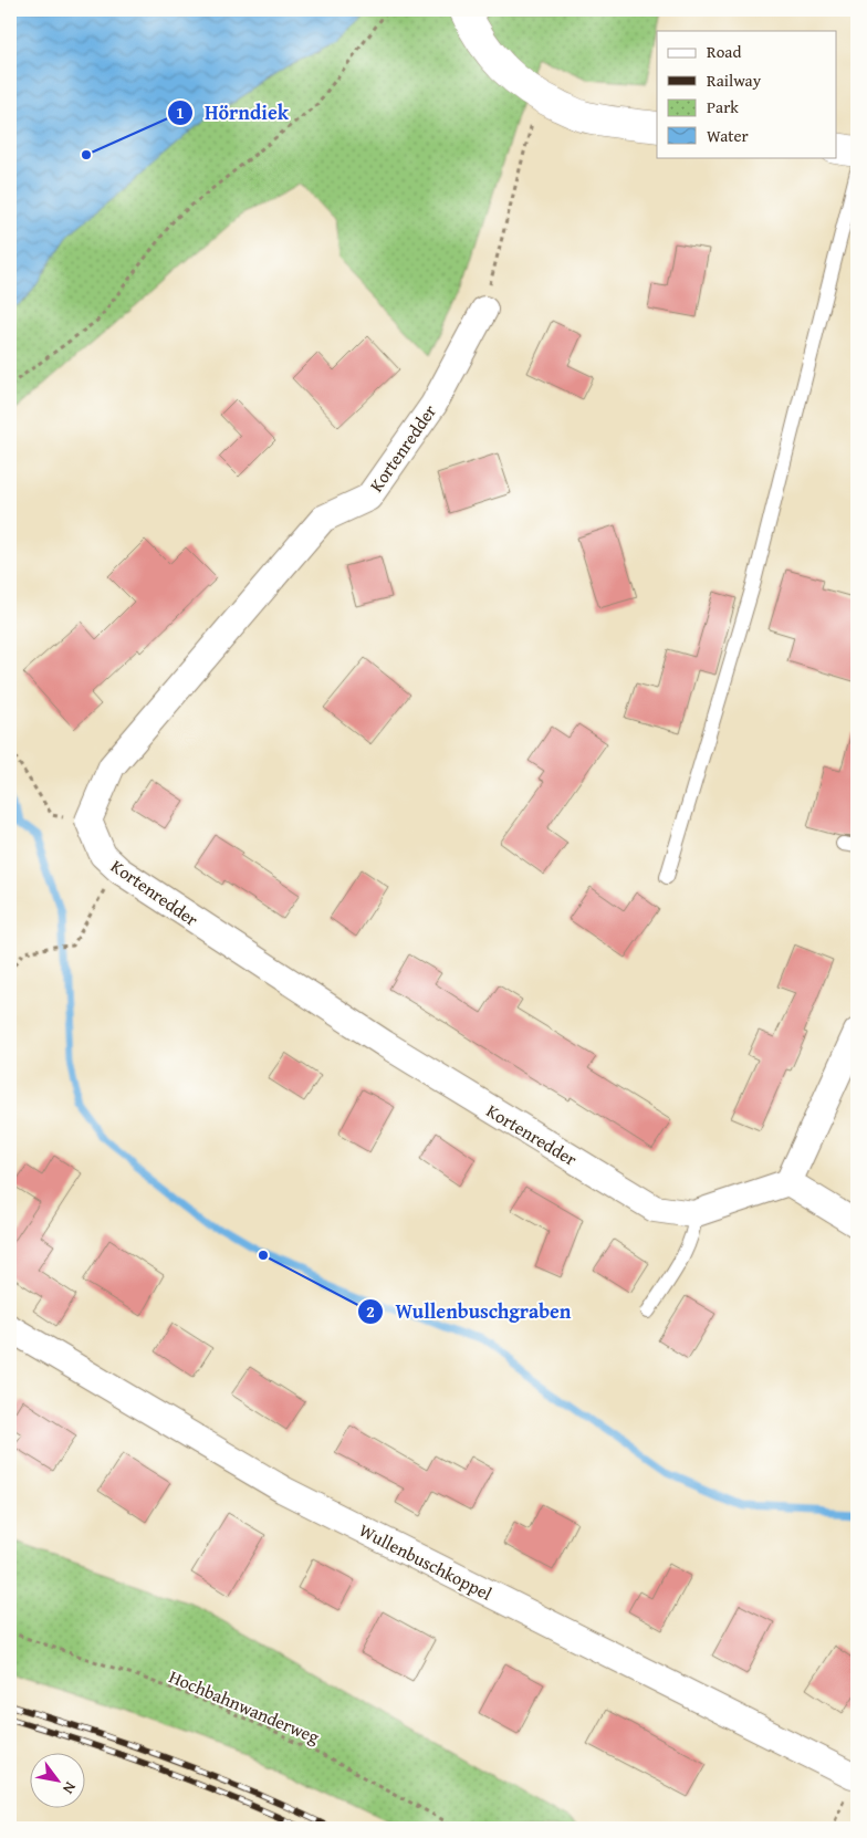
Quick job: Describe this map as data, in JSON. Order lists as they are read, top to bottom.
{
  "streets": {
    "street": ["Kortenredder", "Wullenbuschkoppel"],
    "path": ["Hochbahnwanderweg"]
  },
  "places": ["Hörndiek", "Wullenbuschgraben"],
  "legend": [
    "Road",
    "Railway",
    "Park",
    "Water"
  ],
  "north": "bottom right"
}
